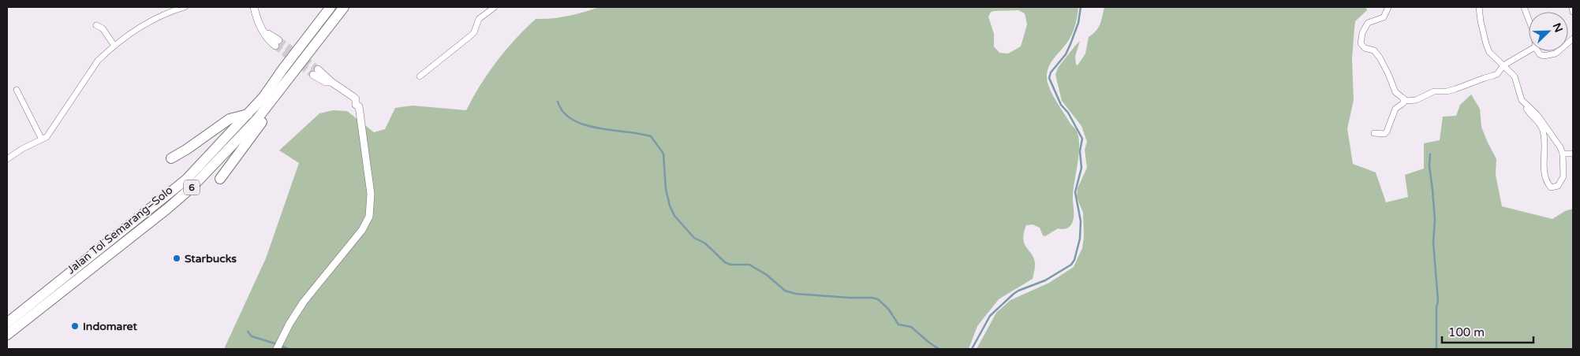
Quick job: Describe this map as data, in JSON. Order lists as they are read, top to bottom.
{
  "streets": {
    "highway": ["6", "Jalan Tol Semarang–Solo"]
  },
  "places": ["Starbucks", "Indomaret"],
  "scale_bar": "100 m",
  "north": "top right"
}
